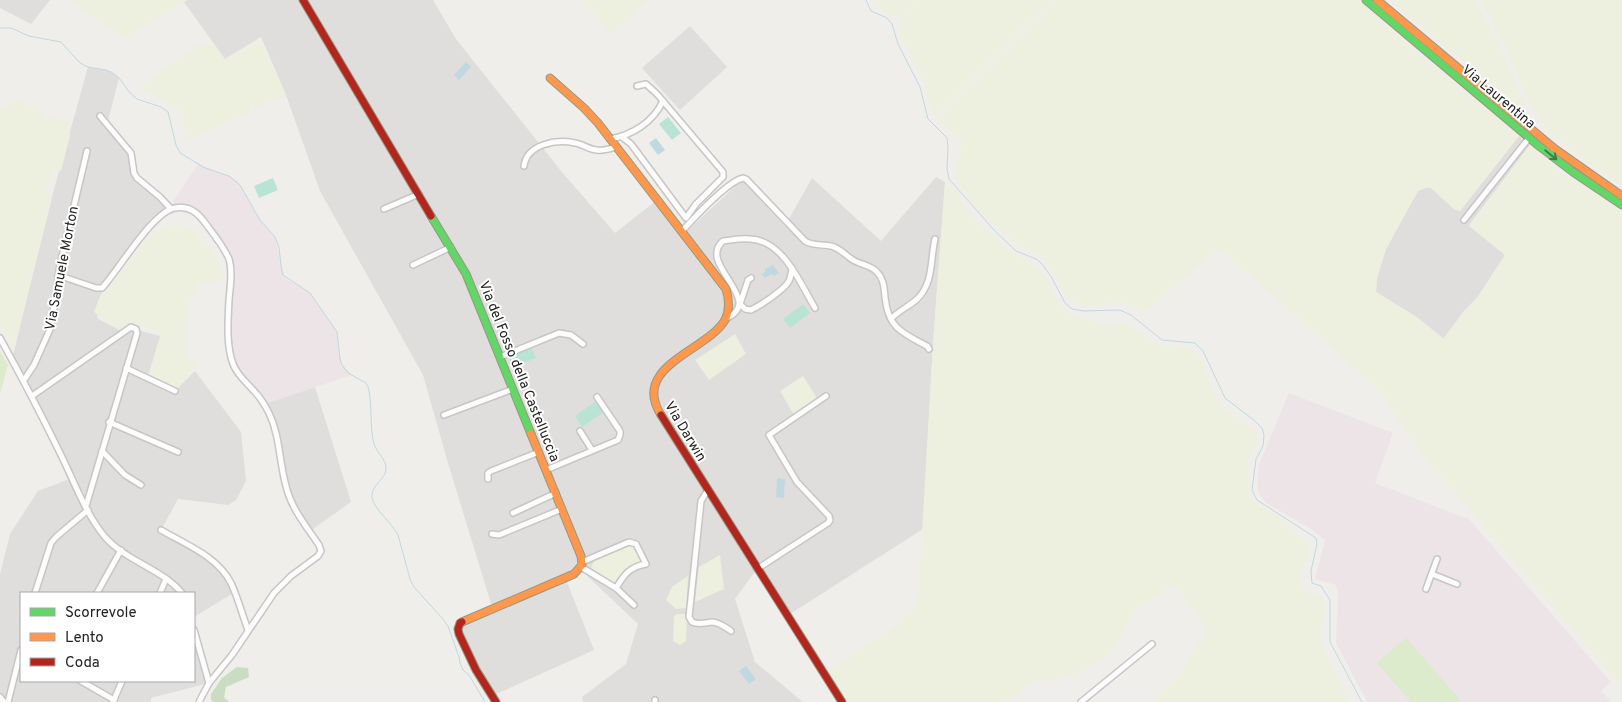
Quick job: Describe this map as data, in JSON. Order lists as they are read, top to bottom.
{
  "streets": {
    "street": [
      "Via Laurentina",
      "Via Samuele Morton",
      "Via del Fosso della Castelluccia",
      "Via Darwin"
    ]
  },
  "legend": ["Scorrevole", "Lento", "Coda"]
}
